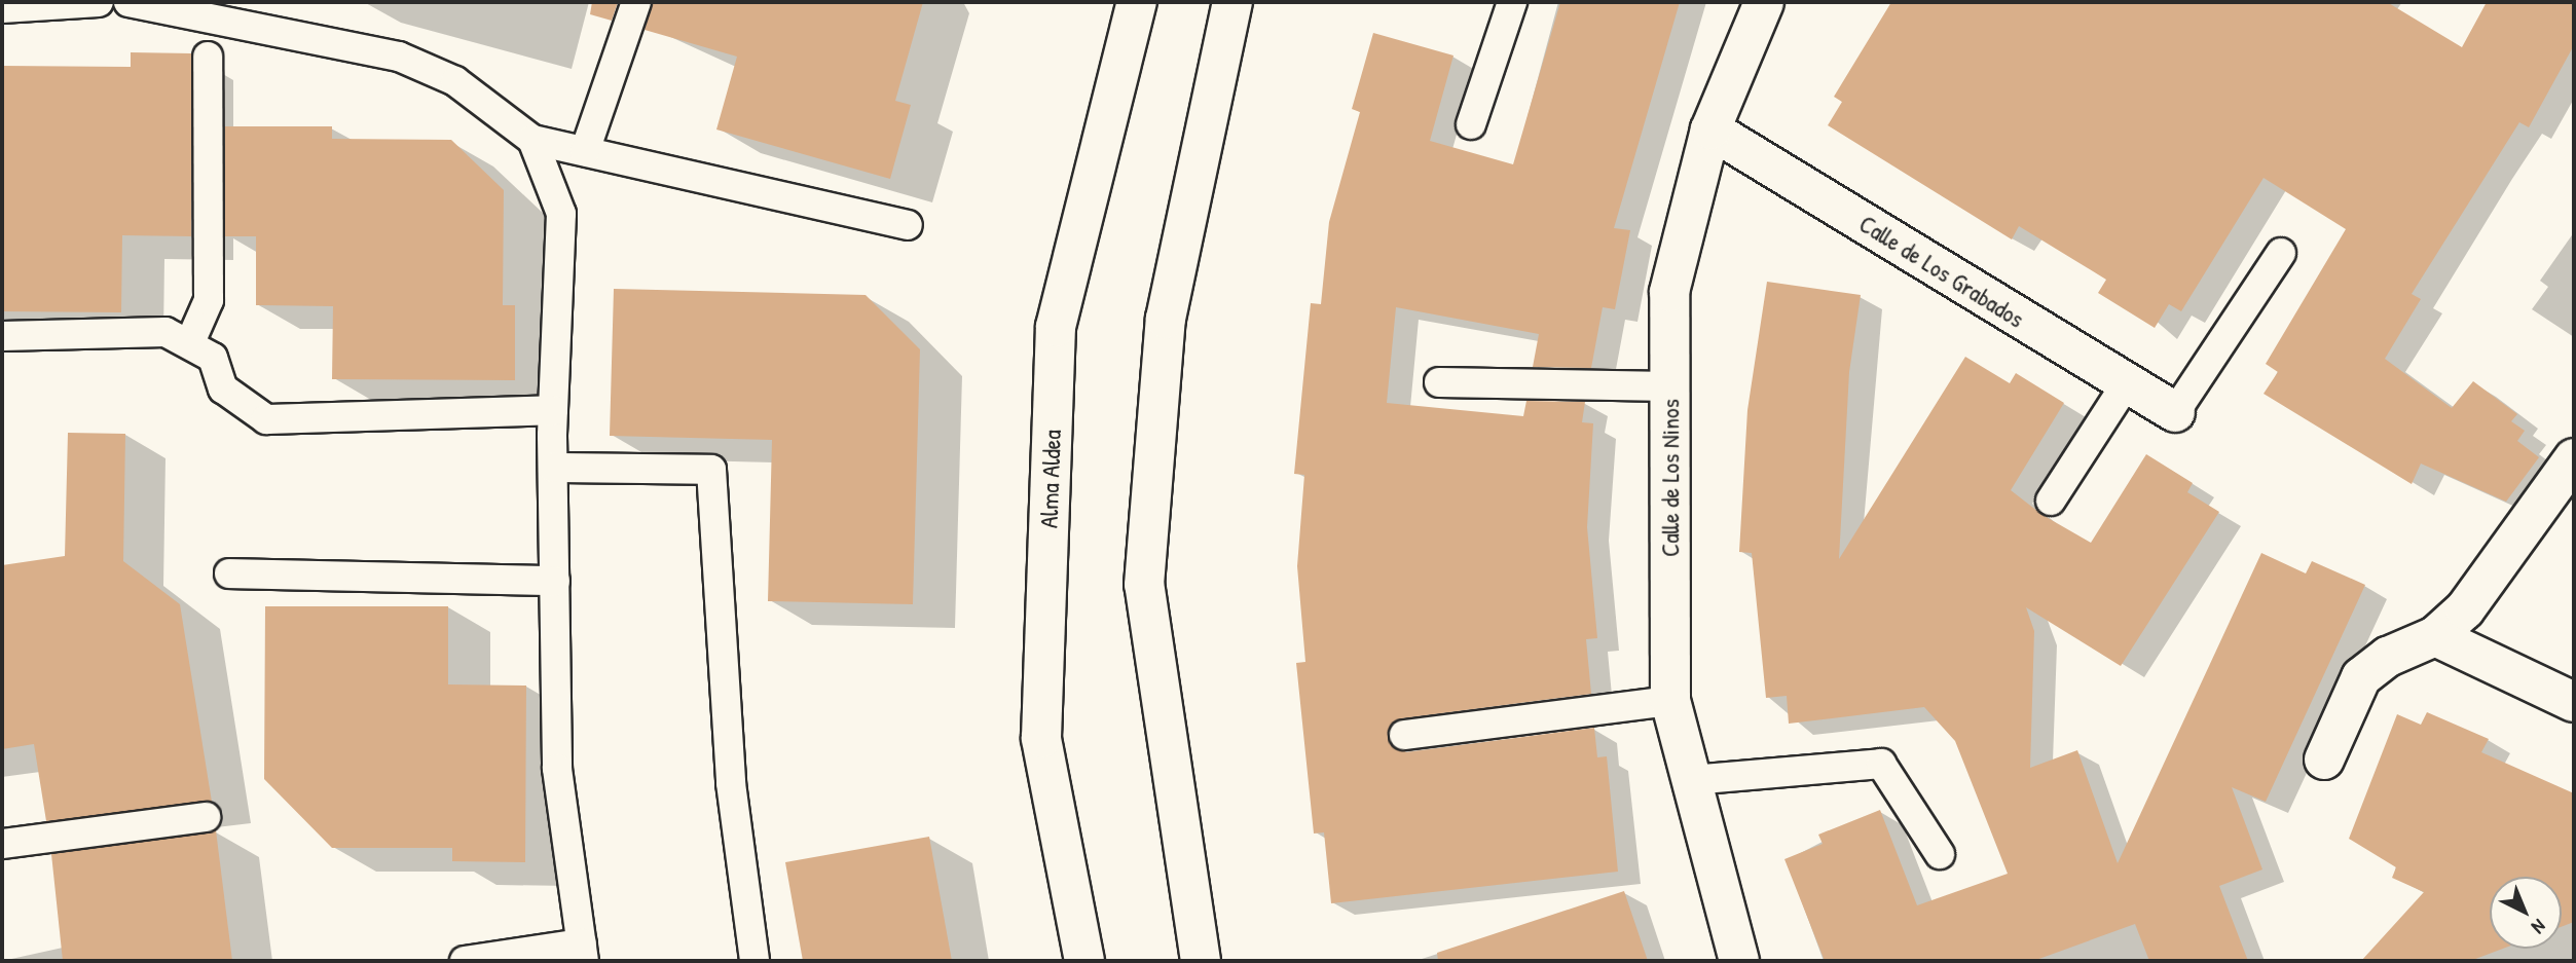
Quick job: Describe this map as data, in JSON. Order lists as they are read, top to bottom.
{
  "streets": {
    "street": ["Calle de Los Grabados", "Calle de Los Ninos", "Alma Aldea"]
  },
  "crossings": [
    ["Calle de Los Grabados", "Calle de Los Ninos"]
  ],
  "north": "bottom right"
}
